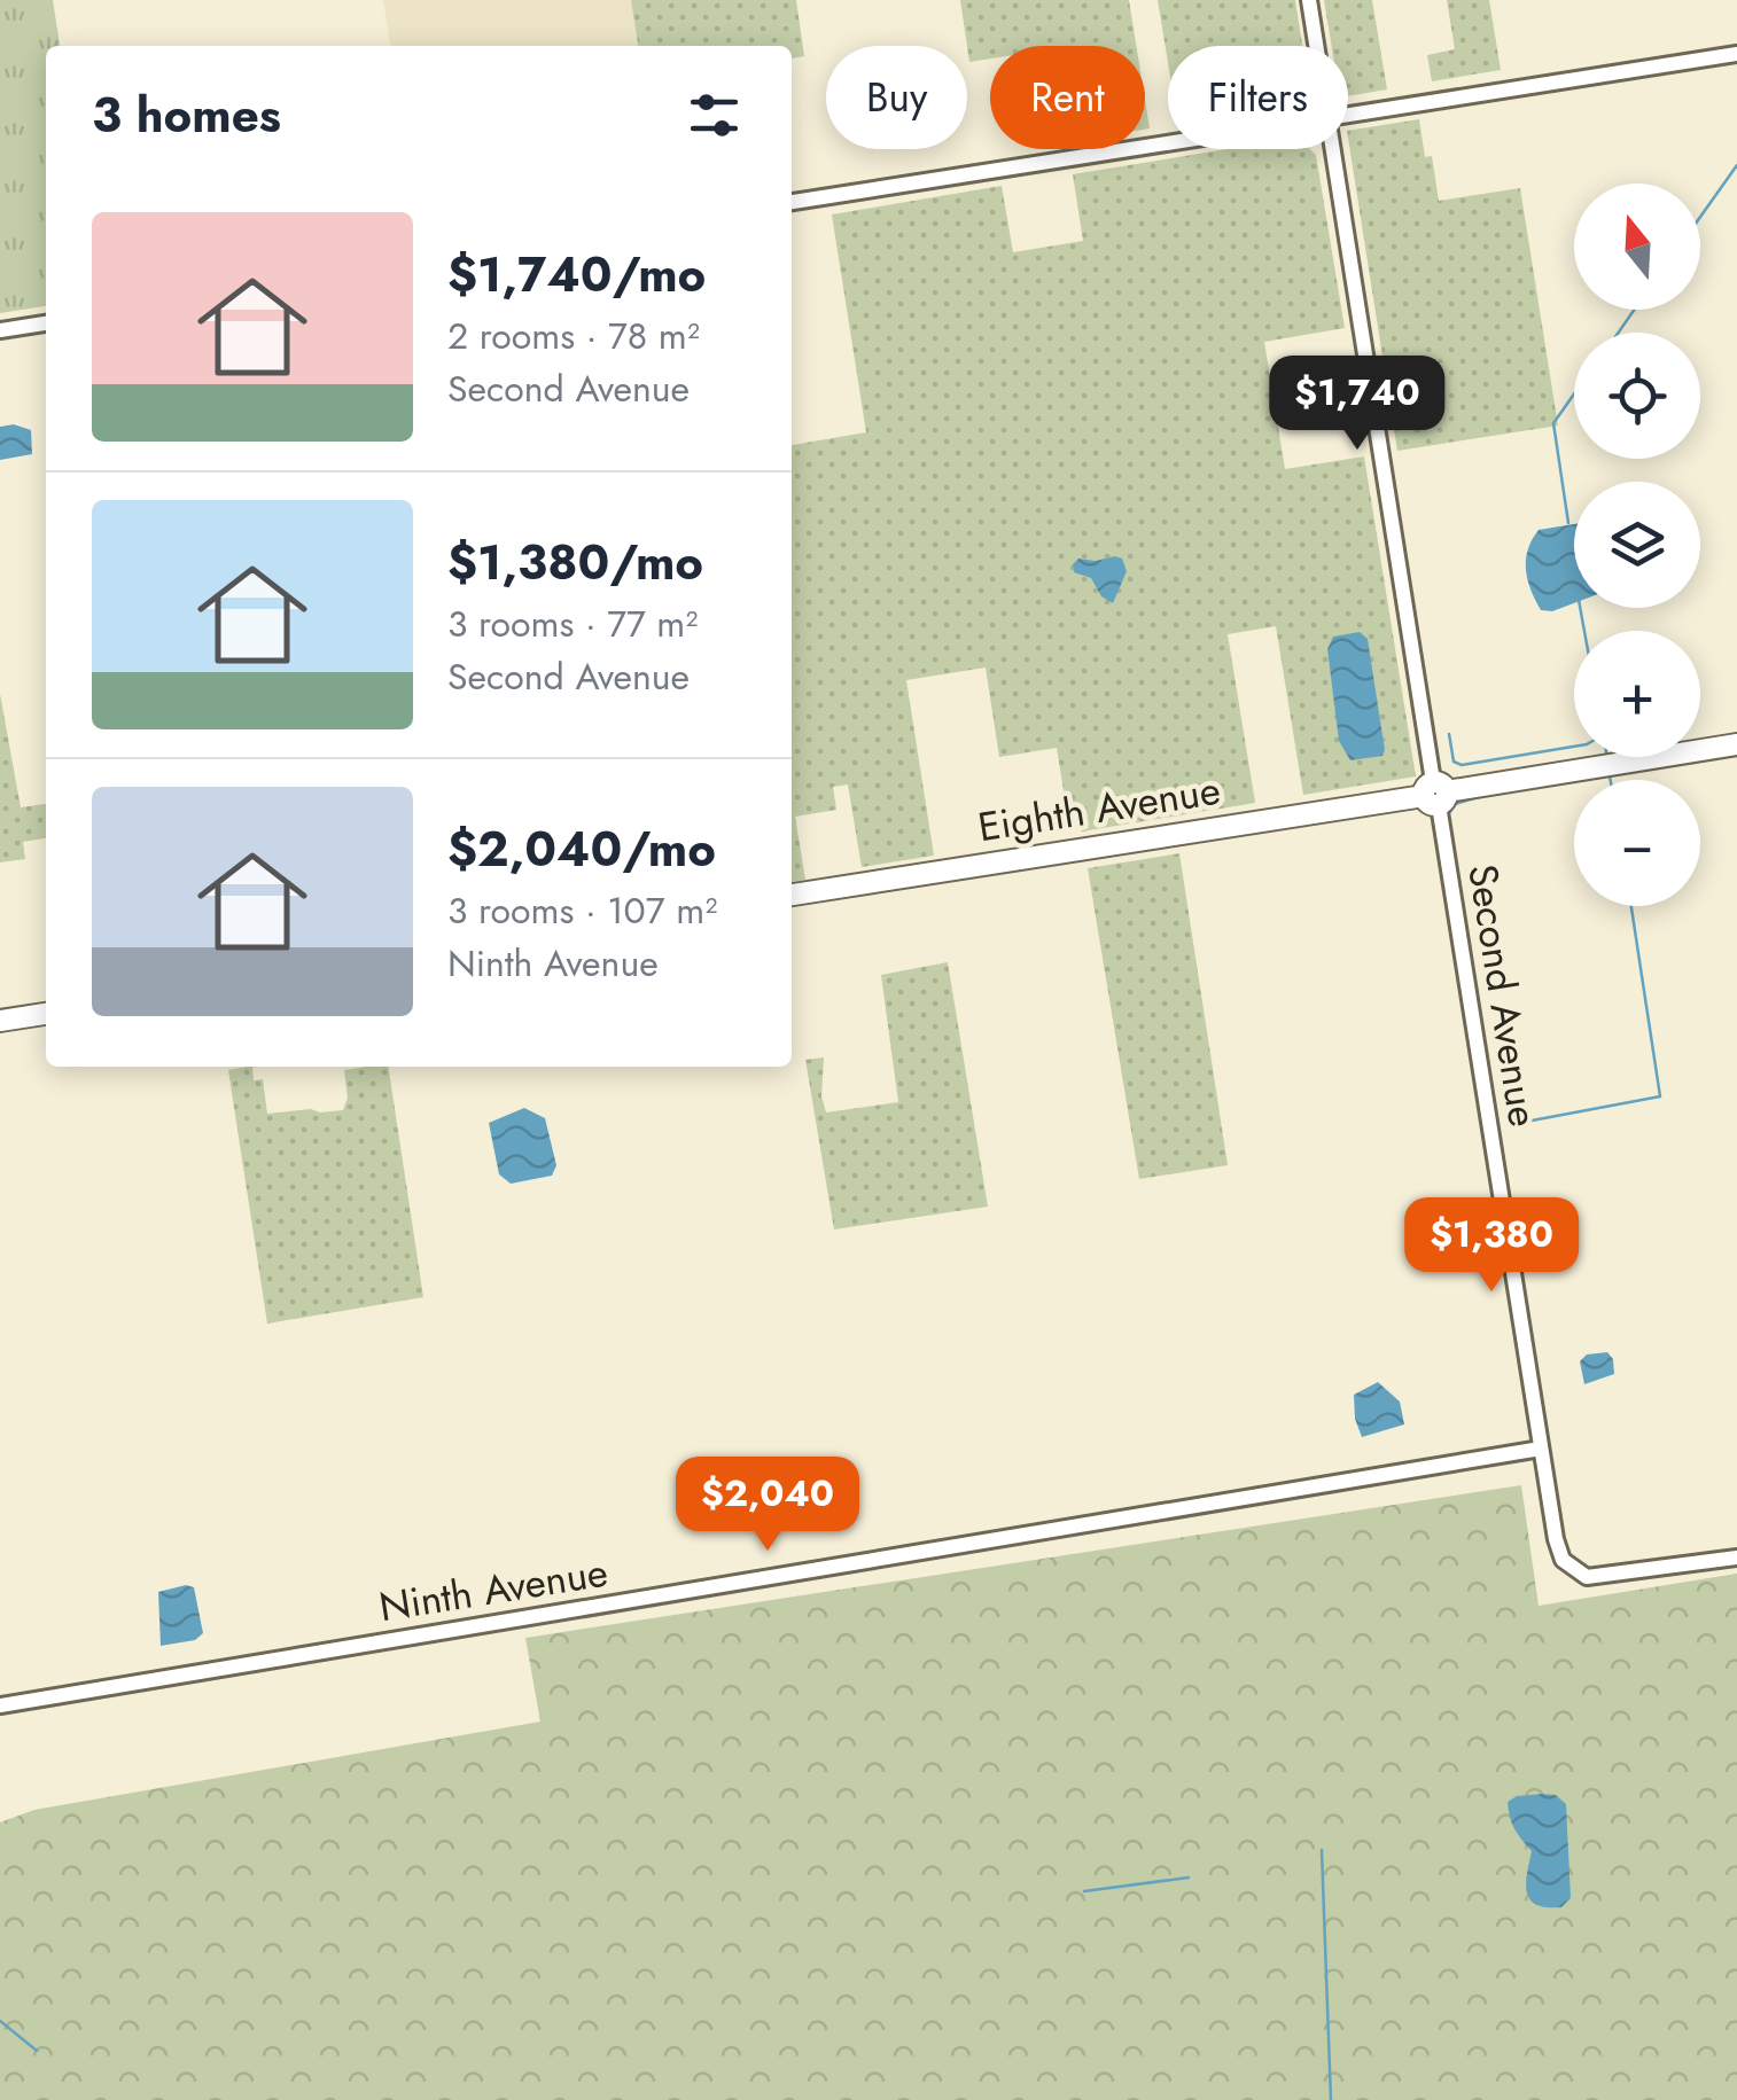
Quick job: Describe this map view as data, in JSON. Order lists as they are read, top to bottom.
{
  "streets": {
    "main road": ["Eighth Avenue"],
    "street": ["Second Avenue", "Ninth Avenue"]
  },
  "crossings": [
    ["Eighth Avenue", "Second Avenue"],
    ["Second Avenue", "Ninth Avenue"]
  ],
  "north": "top",
  "page": {
    "chip": ["Buy", "Rent", "Filters"],
    "heading": "3 homes",
    "map_buttons": ["+", "−"],
    "list": [
      {
        "name": "$1,740/mo",
        "note": "2 rooms · 78 m² · Second Avenue"
      },
      {
        "name": "$1,380/mo",
        "note": "3 rooms · 77 m² · Second Avenue"
      },
      {
        "name": "$2,040/mo",
        "note": "3 rooms · 107 m² · Ninth Avenue"
      }
    ],
    "price": ["$1,740", "$1,380", "$2,040"]
  }
}
